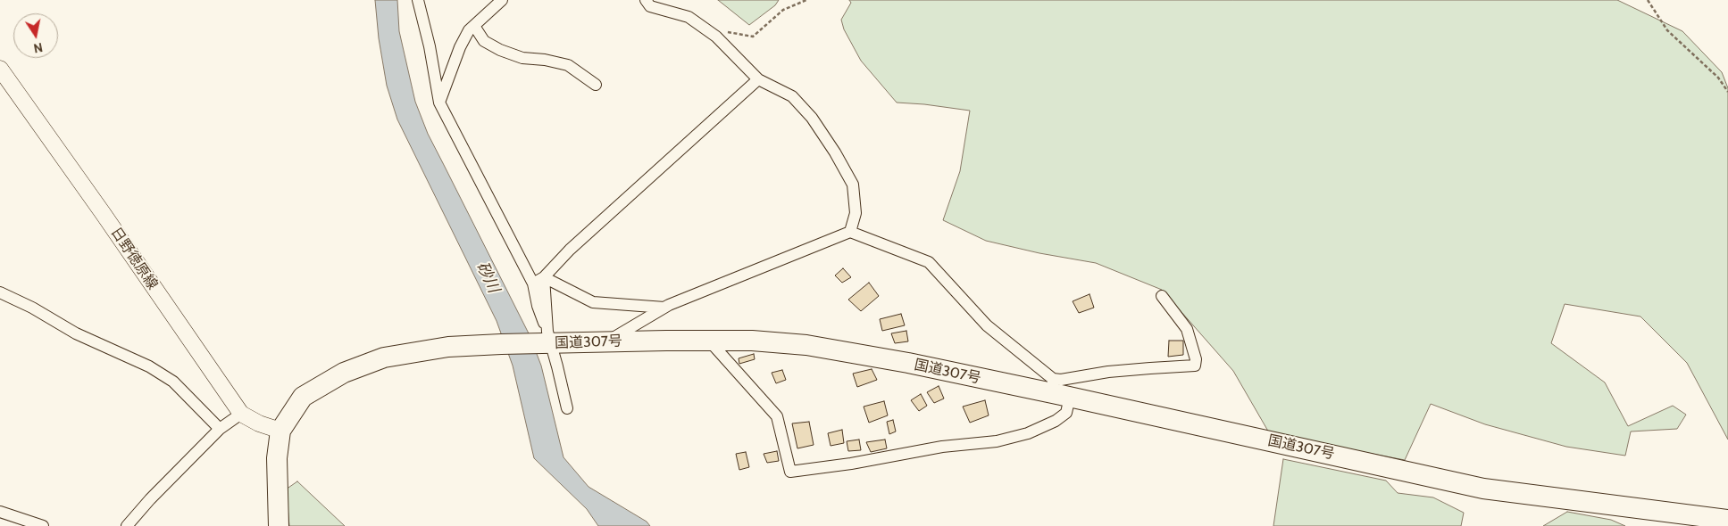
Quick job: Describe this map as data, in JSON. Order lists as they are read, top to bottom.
{
  "streets": {
    "highway": ["国道307号"],
    "main road": ["日野徳原線"]
  },
  "crossings": [
    ["日野徳原線", "国道307号"]
  ],
  "water": ["砂川"],
  "north": "bottom"
}
